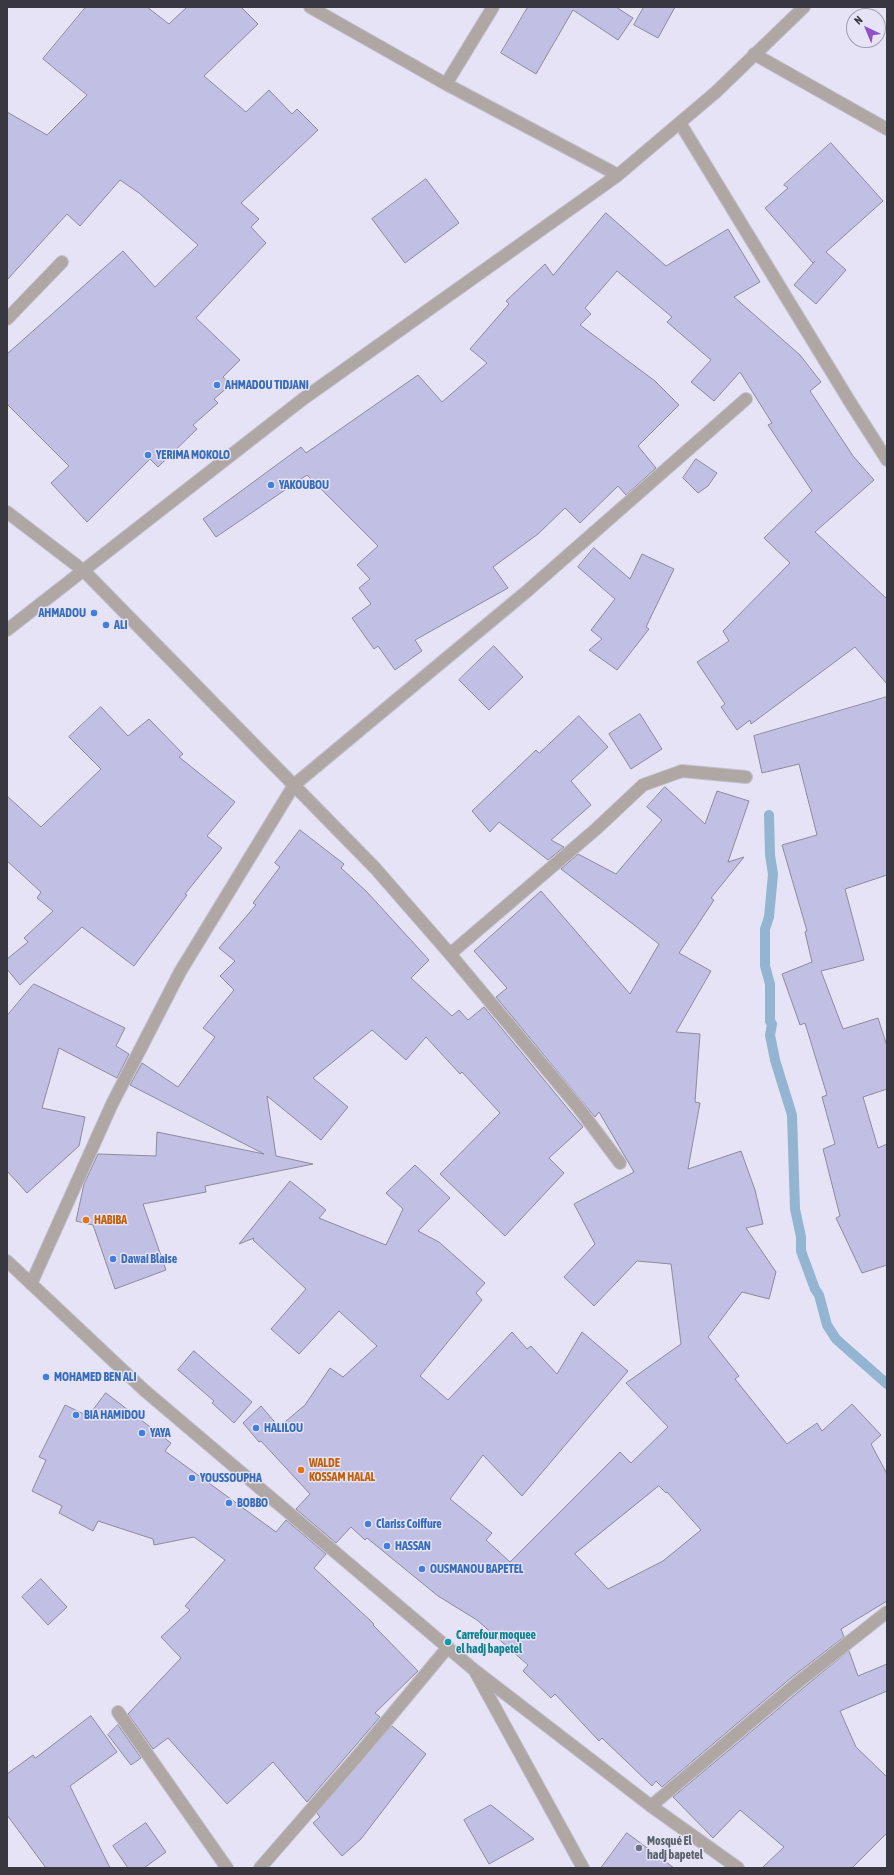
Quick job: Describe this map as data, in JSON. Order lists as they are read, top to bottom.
{
  "places": [
    "AHMADOU TIDJANI",
    "YERIMA MOKOLO",
    "YAKOUBOU",
    "AHMADOU",
    "ALI",
    "HABIBA",
    "Dawai Blaise",
    "MOHAMED BEN ALI",
    "BIA HAMIDOU",
    "HALILOU",
    "YAYA",
    "WALDE KOSSAM HALAL",
    "YOUSSOUPHA",
    "BOBBO",
    "Clariss Coiffure",
    "HASSAN",
    "OUSMANOU BAPETEL",
    "Carrefour moquee el hadj bapetel",
    "Mosqué El hadj bapetel"
  ],
  "north": "top left"
}
